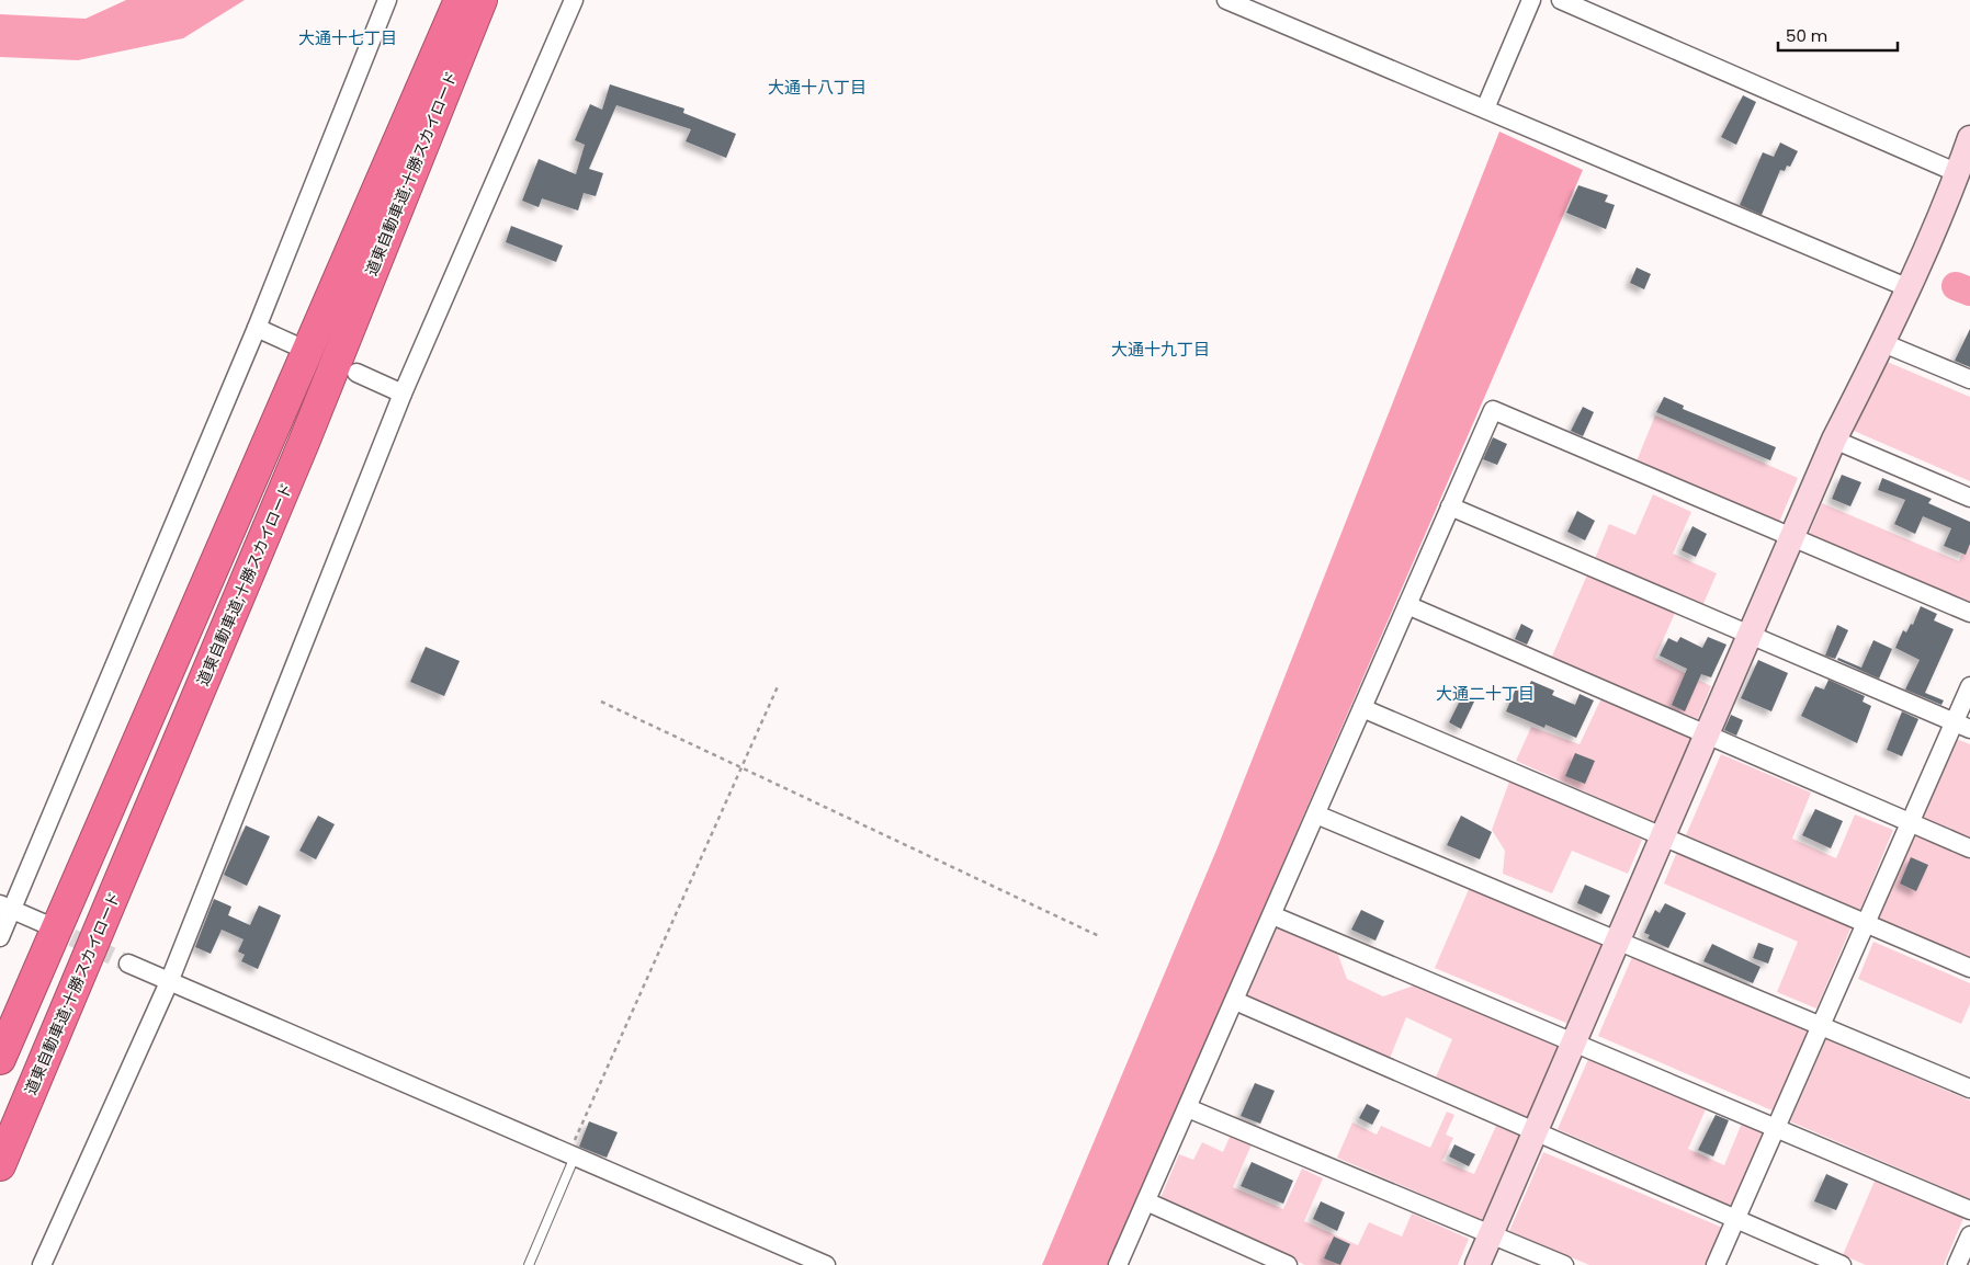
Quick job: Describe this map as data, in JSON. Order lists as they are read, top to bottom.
{
  "streets": {
    "highway": ["道東自動車道;十勝スカイロード"]
  },
  "districts": [
    "大通十七丁目",
    "大通十八丁目",
    "大通十九丁目",
    "大通二十丁目"
  ],
  "scale_bar": "50 m"
}
